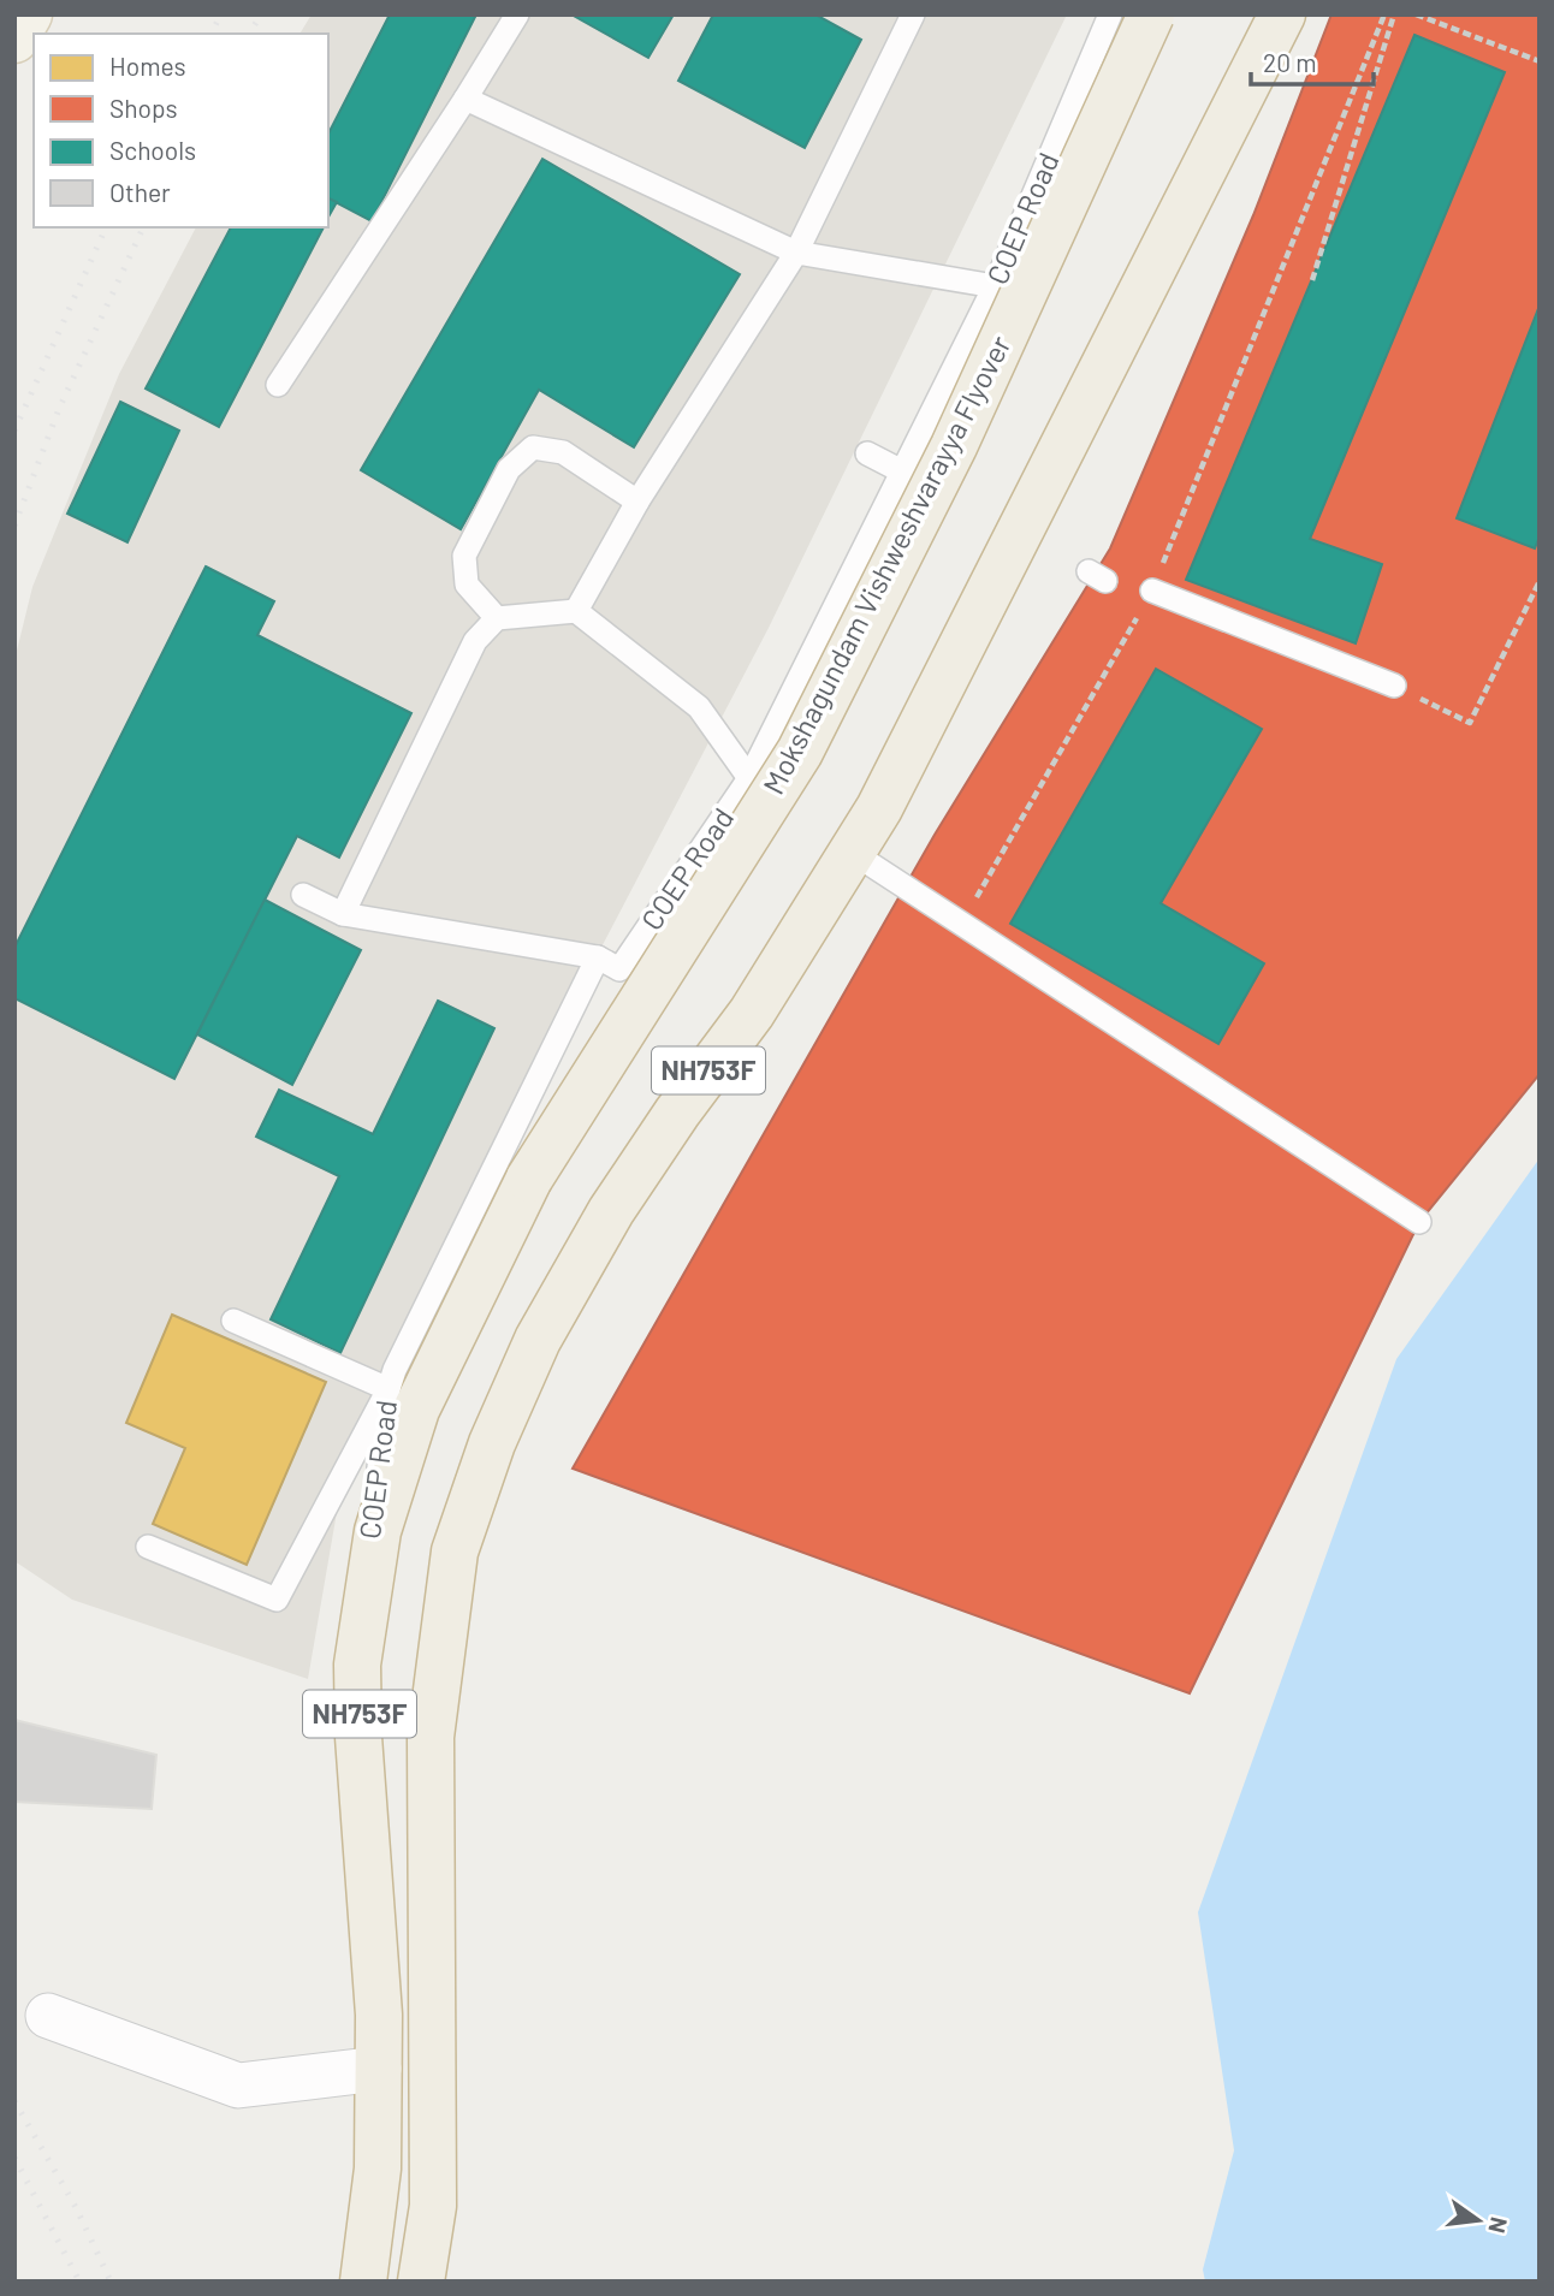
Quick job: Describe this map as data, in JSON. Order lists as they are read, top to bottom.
{
  "streets": {
    "highway": ["Mokshagundam Vishweshvarayya Flyover", "NH753F"],
    "lane": ["COEP Road"]
  },
  "crossings": [
    ["COEP Road", "Mokshagundam Vishweshvarayya Flyover"],
    ["COEP Road", "NH753F"],
    ["Mokshagundam Vishweshvarayya Flyover", "NH753F"]
  ],
  "legend": [
    "Homes",
    "Shops",
    "Schools",
    "Other"
  ],
  "scale_bar": "20 m",
  "north": "right"
}
